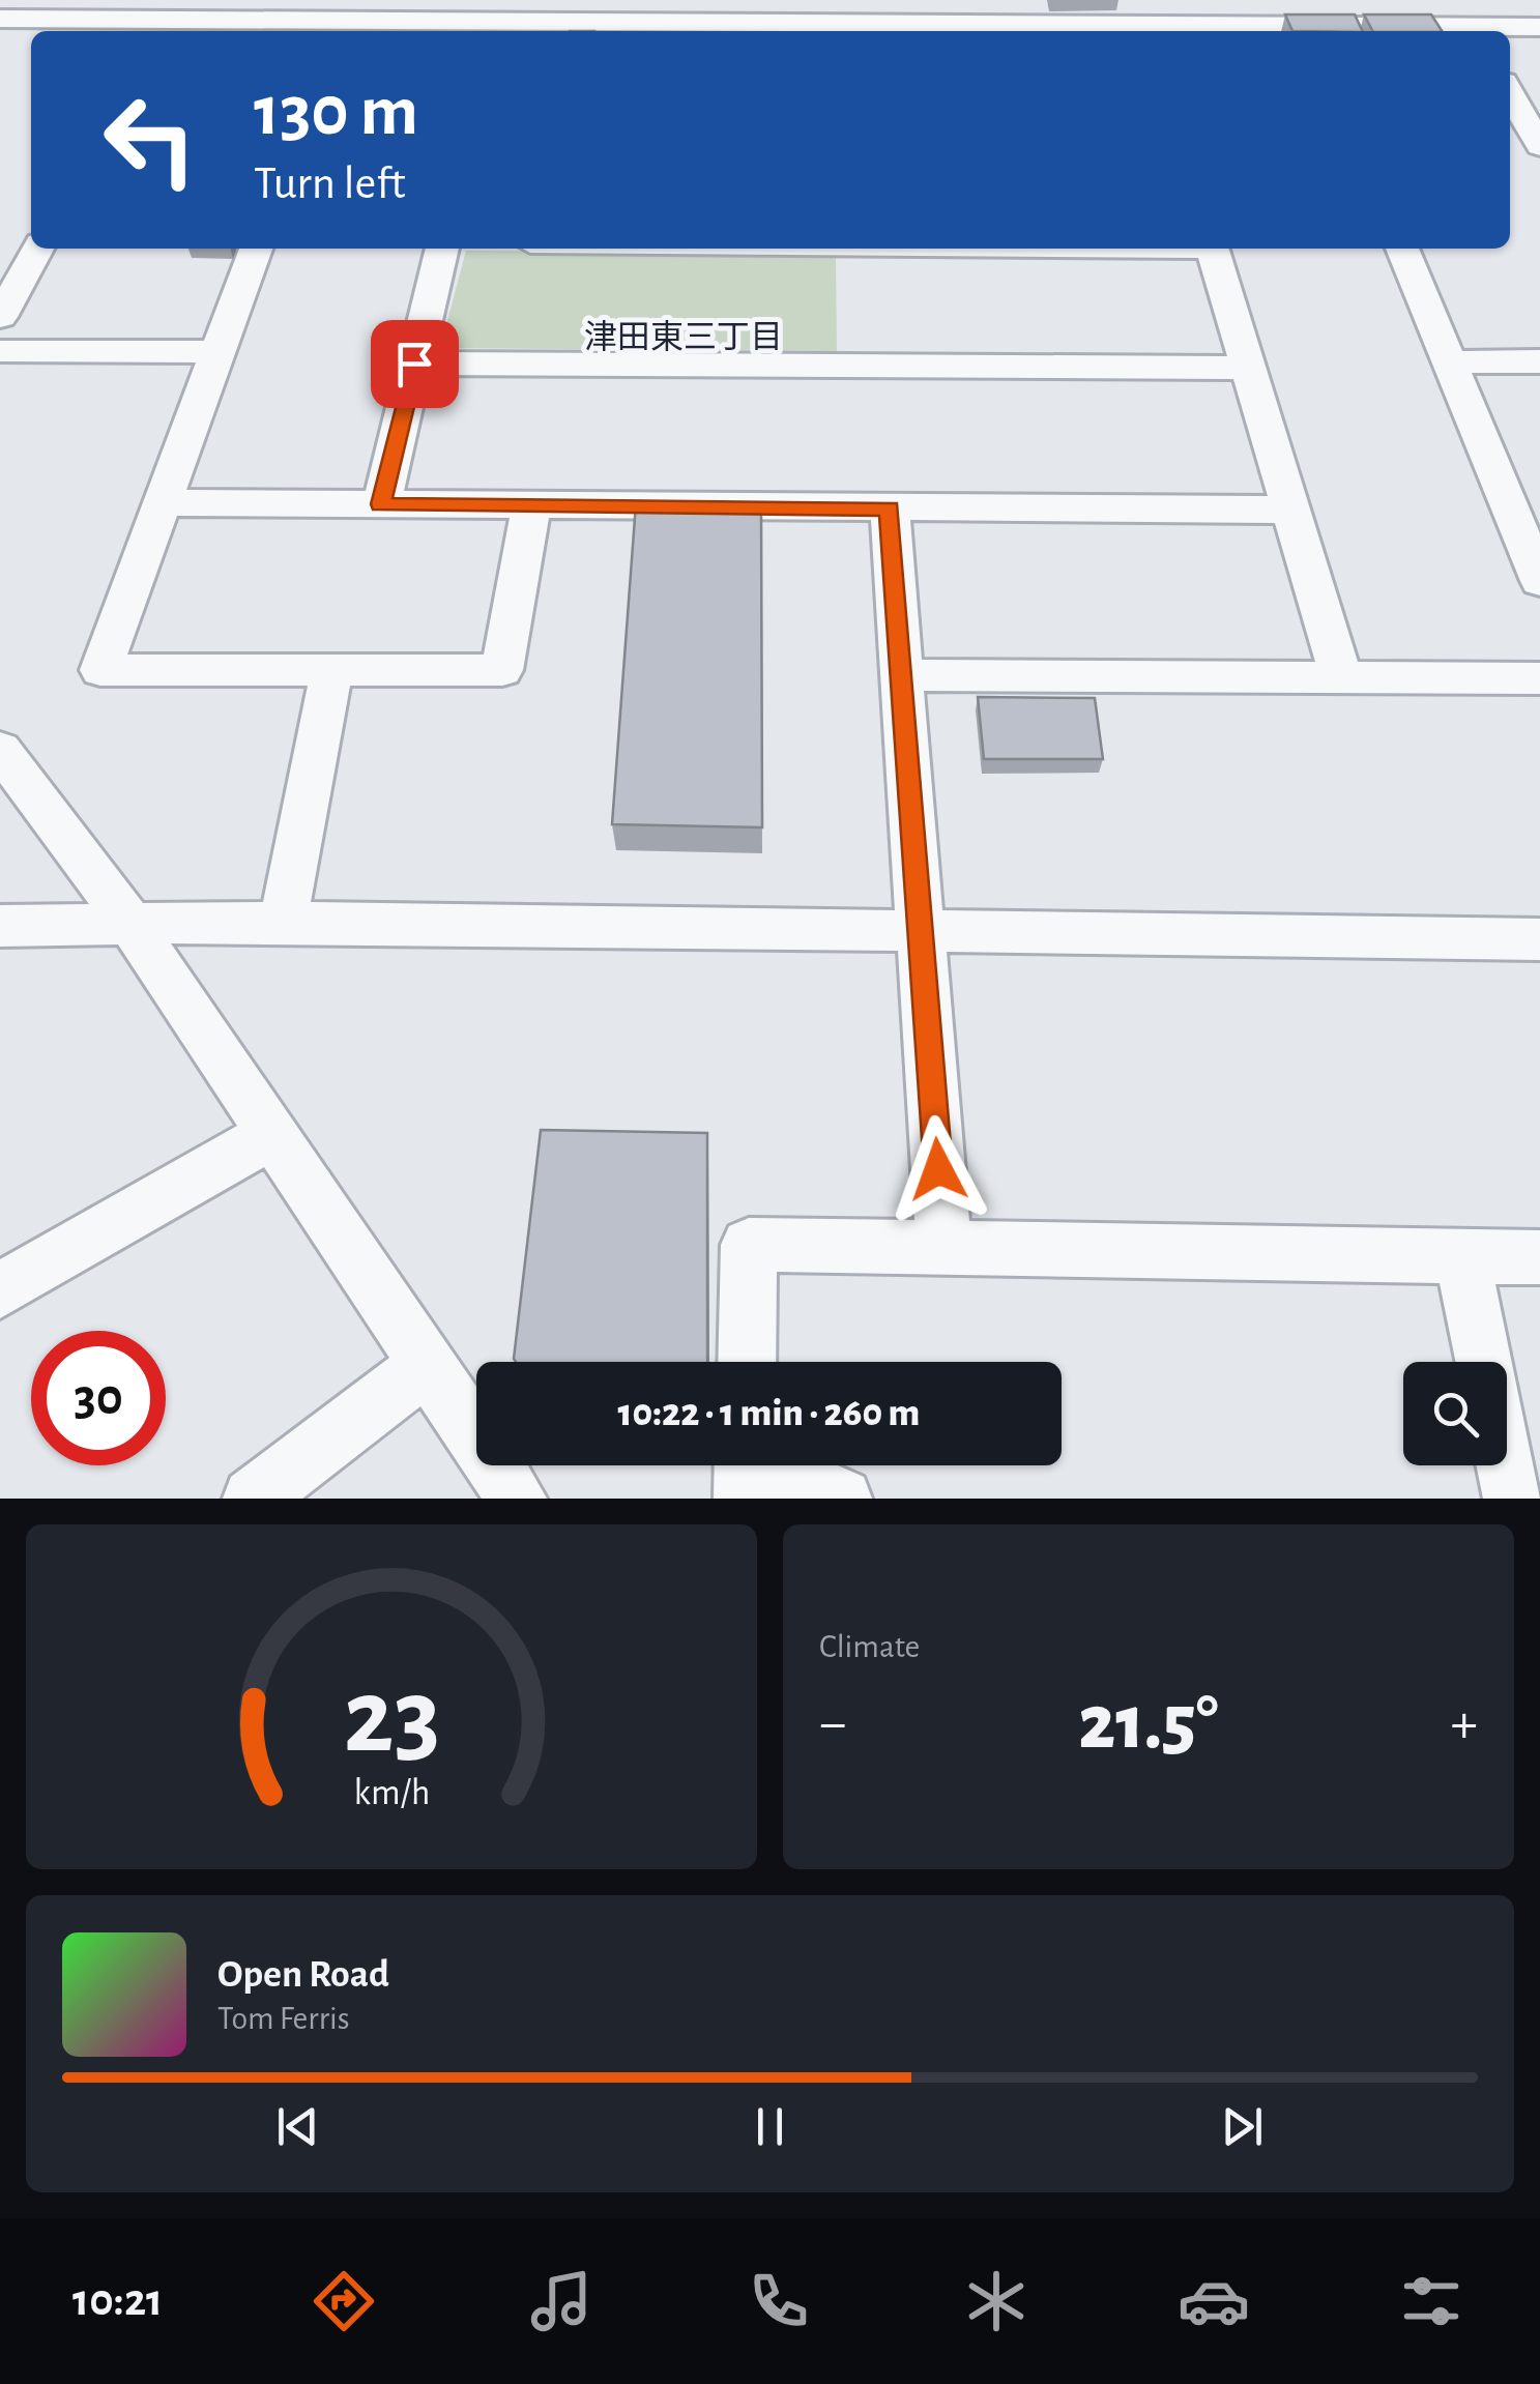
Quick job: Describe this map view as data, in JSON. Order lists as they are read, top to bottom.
{
  "districts": ["津田東三丁目"],
  "page": {
    "turn": ["130 m", "Turn left"],
    "limit": "30",
    "trip": "10:22 · 1 min · 260 m",
    "tile": "Climate",
    "heat": ["−", "21.5°", "+"],
    "song": ["Open Road", "Tom Ferris"],
    "tabs": "10:21",
    "gauge": ["23", "km/h"]
  }
}
